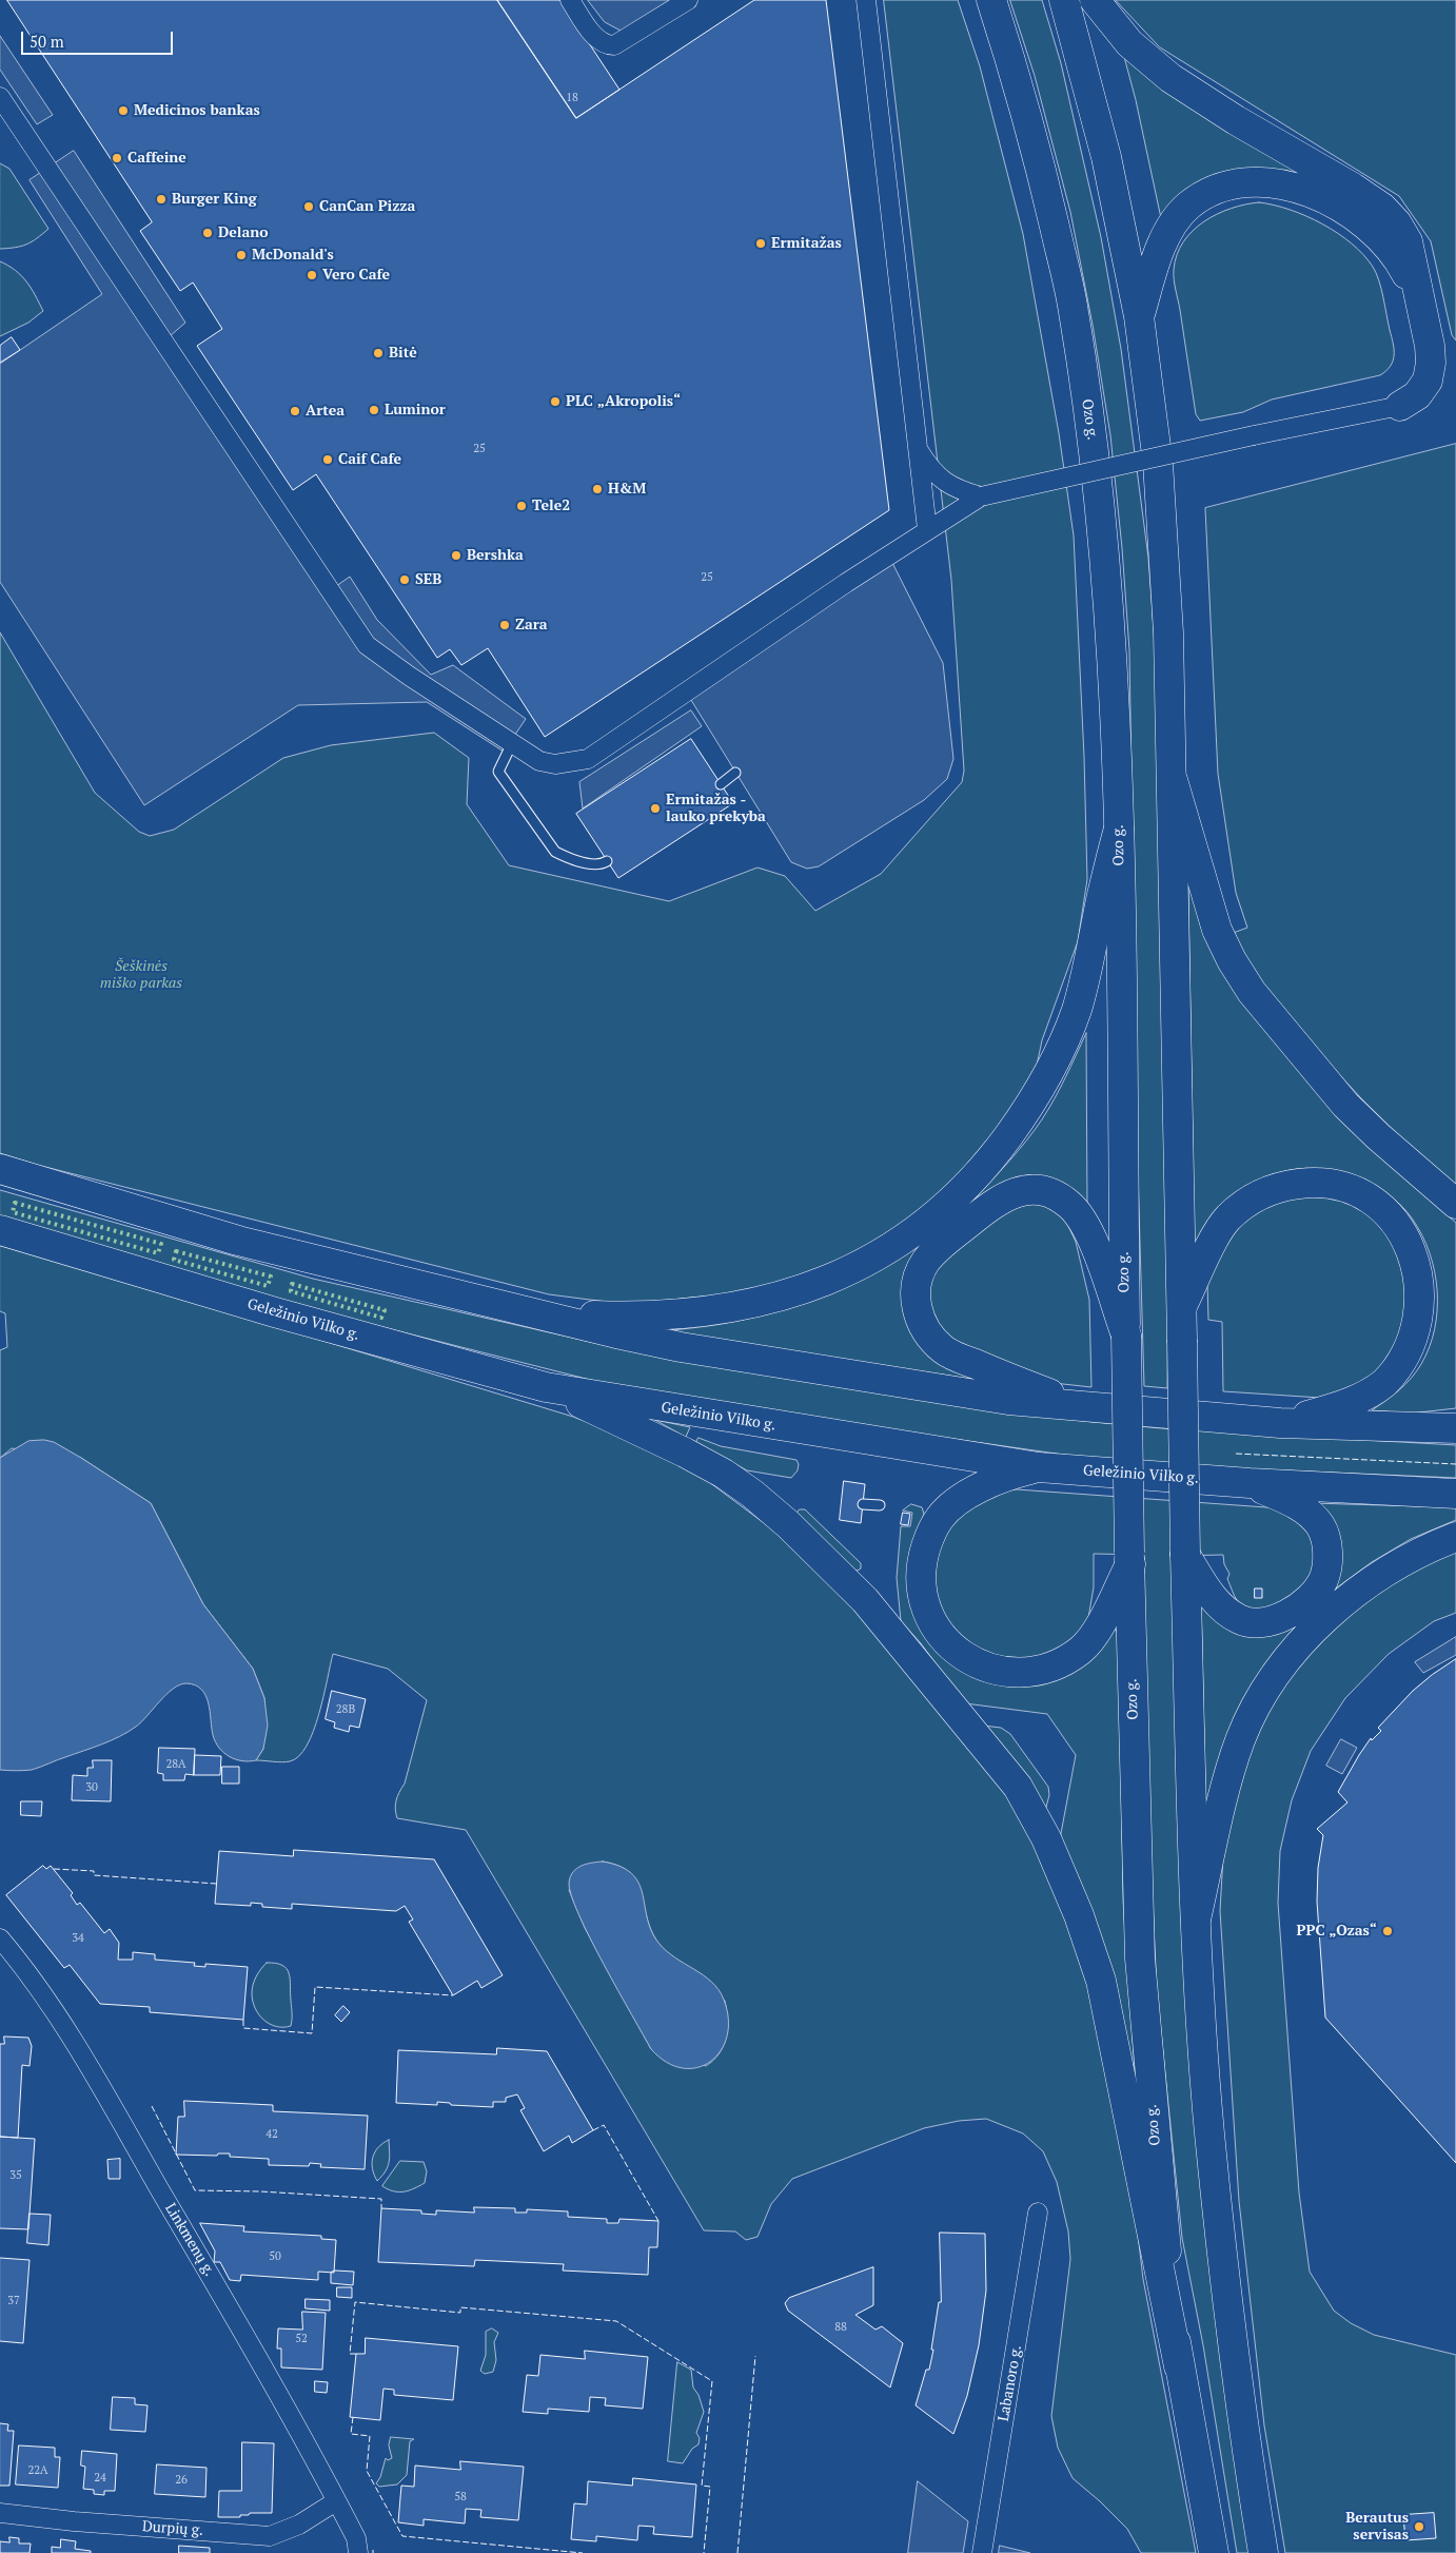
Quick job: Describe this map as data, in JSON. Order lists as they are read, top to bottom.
{
  "streets": {
    "main road": ["Ozo g.", "Geležinio Vilko g."],
    "street": ["Linkmenų g.", "Labanoro g.", "Durpių g."]
  },
  "crossings": [
    ["Linkmenų g.", "Durpių g."]
  ],
  "parks": ["Šeškinės miško parkas"],
  "places": [
    "Medicinos bankas",
    "Caffeine",
    "Burger King",
    "CanCan Pizza",
    "Delano",
    "Ermitažas",
    "McDonald's",
    "Vero Cafe",
    "Bitė",
    "PLC „Akropolis“",
    "Luminor",
    "Artea",
    "Caif Cafe",
    "H&M",
    "Tele2",
    "Bershka",
    "SEB",
    "Zara",
    "Ermitažas - lauko prekyba",
    "PPC „Ozas“",
    "Berautus servisas"
  ],
  "house_numbers": [
    "18",
    "25",
    "25",
    "28B",
    "28A",
    "30",
    "34",
    "42",
    "35",
    "50",
    "37",
    "88",
    "52",
    "22A",
    "24",
    "26",
    "58"
  ],
  "scale_bar": "50 m"
}
